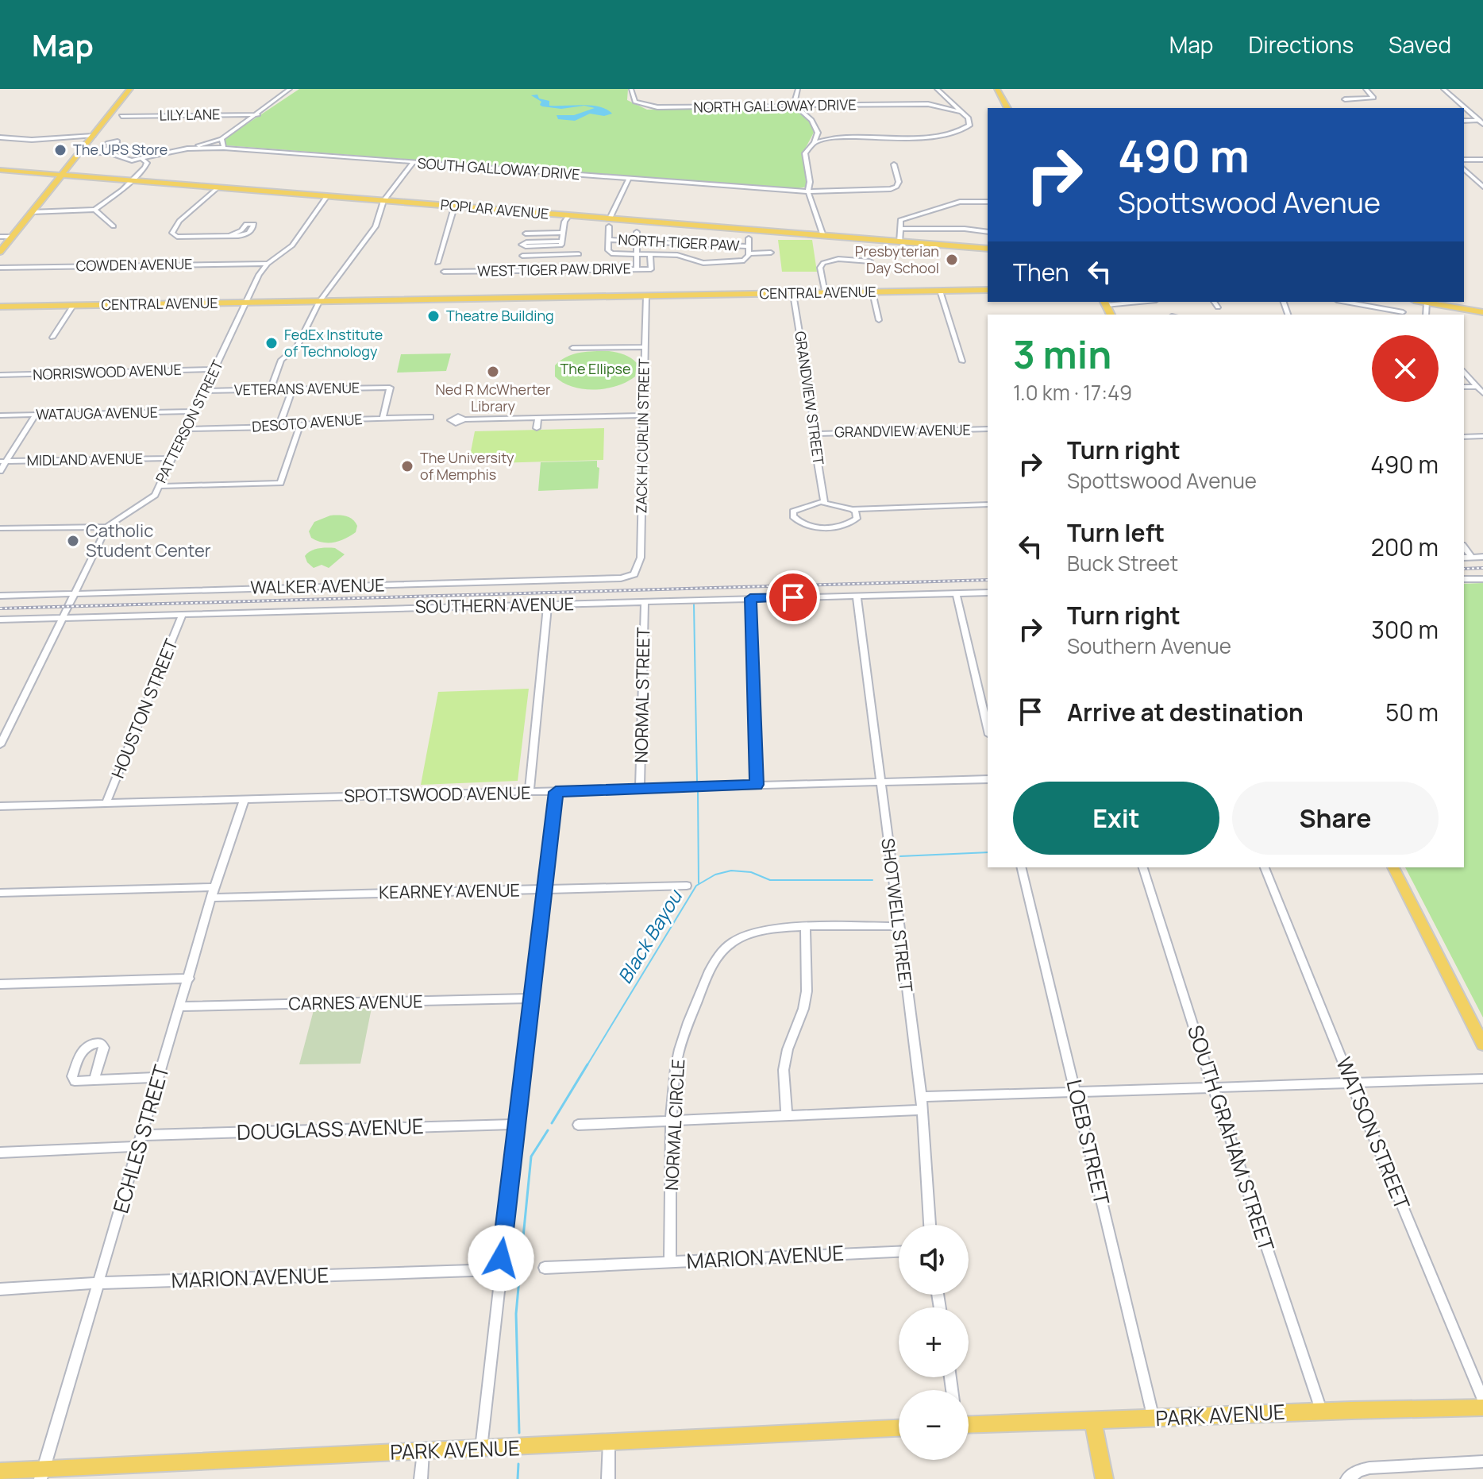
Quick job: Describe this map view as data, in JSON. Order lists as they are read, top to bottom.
{
  "streets": {
    "main road": ["POPLAR AVENUE", "CENTRAL AVENUE", "PARK AVENUE"],
    "street": [
      "NORTH GALLOWAY DRIVE",
      "LILY LANE",
      "SOUTH GALLOWAY DRIVE",
      "NORTH TIGER PAW",
      "COWDEN AVENUE",
      "WEST TIGER PAW DRIVE",
      "NORRISWOOD AVENUE",
      "VETERANS AVENUE",
      "GRANDVIEW STREET",
      "WATAUGA AVENUE",
      "PATTERSON STREET",
      "DESOTO AVENUE",
      "GRANDVIEW AVENUE",
      "ZACK H CURLIN STREET",
      "MIDLAND AVENUE",
      "WALKER AVENUE",
      "SOUTHERN AVENUE",
      "NORMAL STREET",
      "HOUSTON STREET",
      "SPOTTSWOOD AVENUE",
      "KEARNEY AVENUE",
      "SHOTWELL STREET",
      "CARNES AVENUE",
      "NORMAL CIRCLE",
      "DOUGLASS AVENUE",
      "WATSON STREET",
      "SOUTH GRAHAM STREET",
      "ECHLES STREET",
      "LOEB STREET",
      "MARION AVENUE"
    ]
  },
  "crossings": [
    ["POPLAR AVENUE", "PATTERSON STREET"],
    ["COWDEN AVENUE", "PATTERSON STREET"],
    ["CENTRAL AVENUE", "GRANDVIEW STREET"],
    ["CENTRAL AVENUE", "PATTERSON STREET"],
    ["CENTRAL AVENUE", "ZACK H CURLIN STREET"],
    ["NORRISWOOD AVENUE", "PATTERSON STREET"],
    ["VETERANS AVENUE", "PATTERSON STREET"],
    ["VETERANS AVENUE", "DESOTO AVENUE"],
    ["GRANDVIEW STREET", "GRANDVIEW AVENUE"],
    ["WATAUGA AVENUE", "PATTERSON STREET"],
    ["PATTERSON STREET", "DESOTO AVENUE"],
    ["PATTERSON STREET", "MIDLAND AVENUE"],
    ["ZACK H CURLIN STREET", "WALKER AVENUE"],
    ["SOUTHERN AVENUE", "NORMAL STREET"],
    ["SOUTHERN AVENUE", "HOUSTON STREET"],
    ["SOUTHERN AVENUE", "SHOTWELL STREET"],
    ["NORMAL STREET", "SPOTTSWOOD AVENUE"],
    ["HOUSTON STREET", "SPOTTSWOOD AVENUE"],
    ["SPOTTSWOOD AVENUE", "SHOTWELL STREET"],
    ["SPOTTSWOOD AVENUE", "ECHLES STREET"],
    ["KEARNEY AVENUE", "ECHLES STREET"],
    ["SHOTWELL STREET", "NORMAL CIRCLE"],
    ["CARNES AVENUE", "ECHLES STREET"],
    ["NORMAL CIRCLE", "MARION AVENUE"],
    ["DOUGLASS AVENUE", "ECHLES STREET"],
    ["SOUTH GRAHAM STREET", "PARK AVENUE"],
    ["ECHLES STREET", "MARION AVENUE"],
    ["ECHLES STREET", "PARK AVENUE"],
    ["LOEB STREET", "PARK AVENUE"]
  ],
  "water": ["Black Bayou"],
  "parks": ["The Ellipse"],
  "places": [
    "The UPS Store",
    "Presbyterian Day School",
    "Theatre Building",
    "FedEx Institute of Technology",
    "Ned R McWherter Library",
    "The University of Memphis",
    "Catholic Student Center"
  ],
  "page": {
    "header": "Map",
    "nav": ["Map", "Directions", "Saved"],
    "turn": ["490 m", "Spottswood Avenue"],
    "then": "Then",
    "heading": ["3 min", "1.0 km · 17:49"],
    "list": [
      {
        "name": "Turn right",
        "note": "Spottswood Avenue",
        "value": "490 m"
      },
      {
        "name": "Turn left",
        "note": "Buck Street",
        "value": "200 m"
      },
      {
        "name": "Turn right",
        "note": "Southern Avenue",
        "value": "300 m"
      },
      {
        "name": "Arrive at destination",
        "value": "50 m"
      }
    ],
    "buttons": ["Exit", "Share"],
    "map_buttons": ["+", "−"]
  }
}
